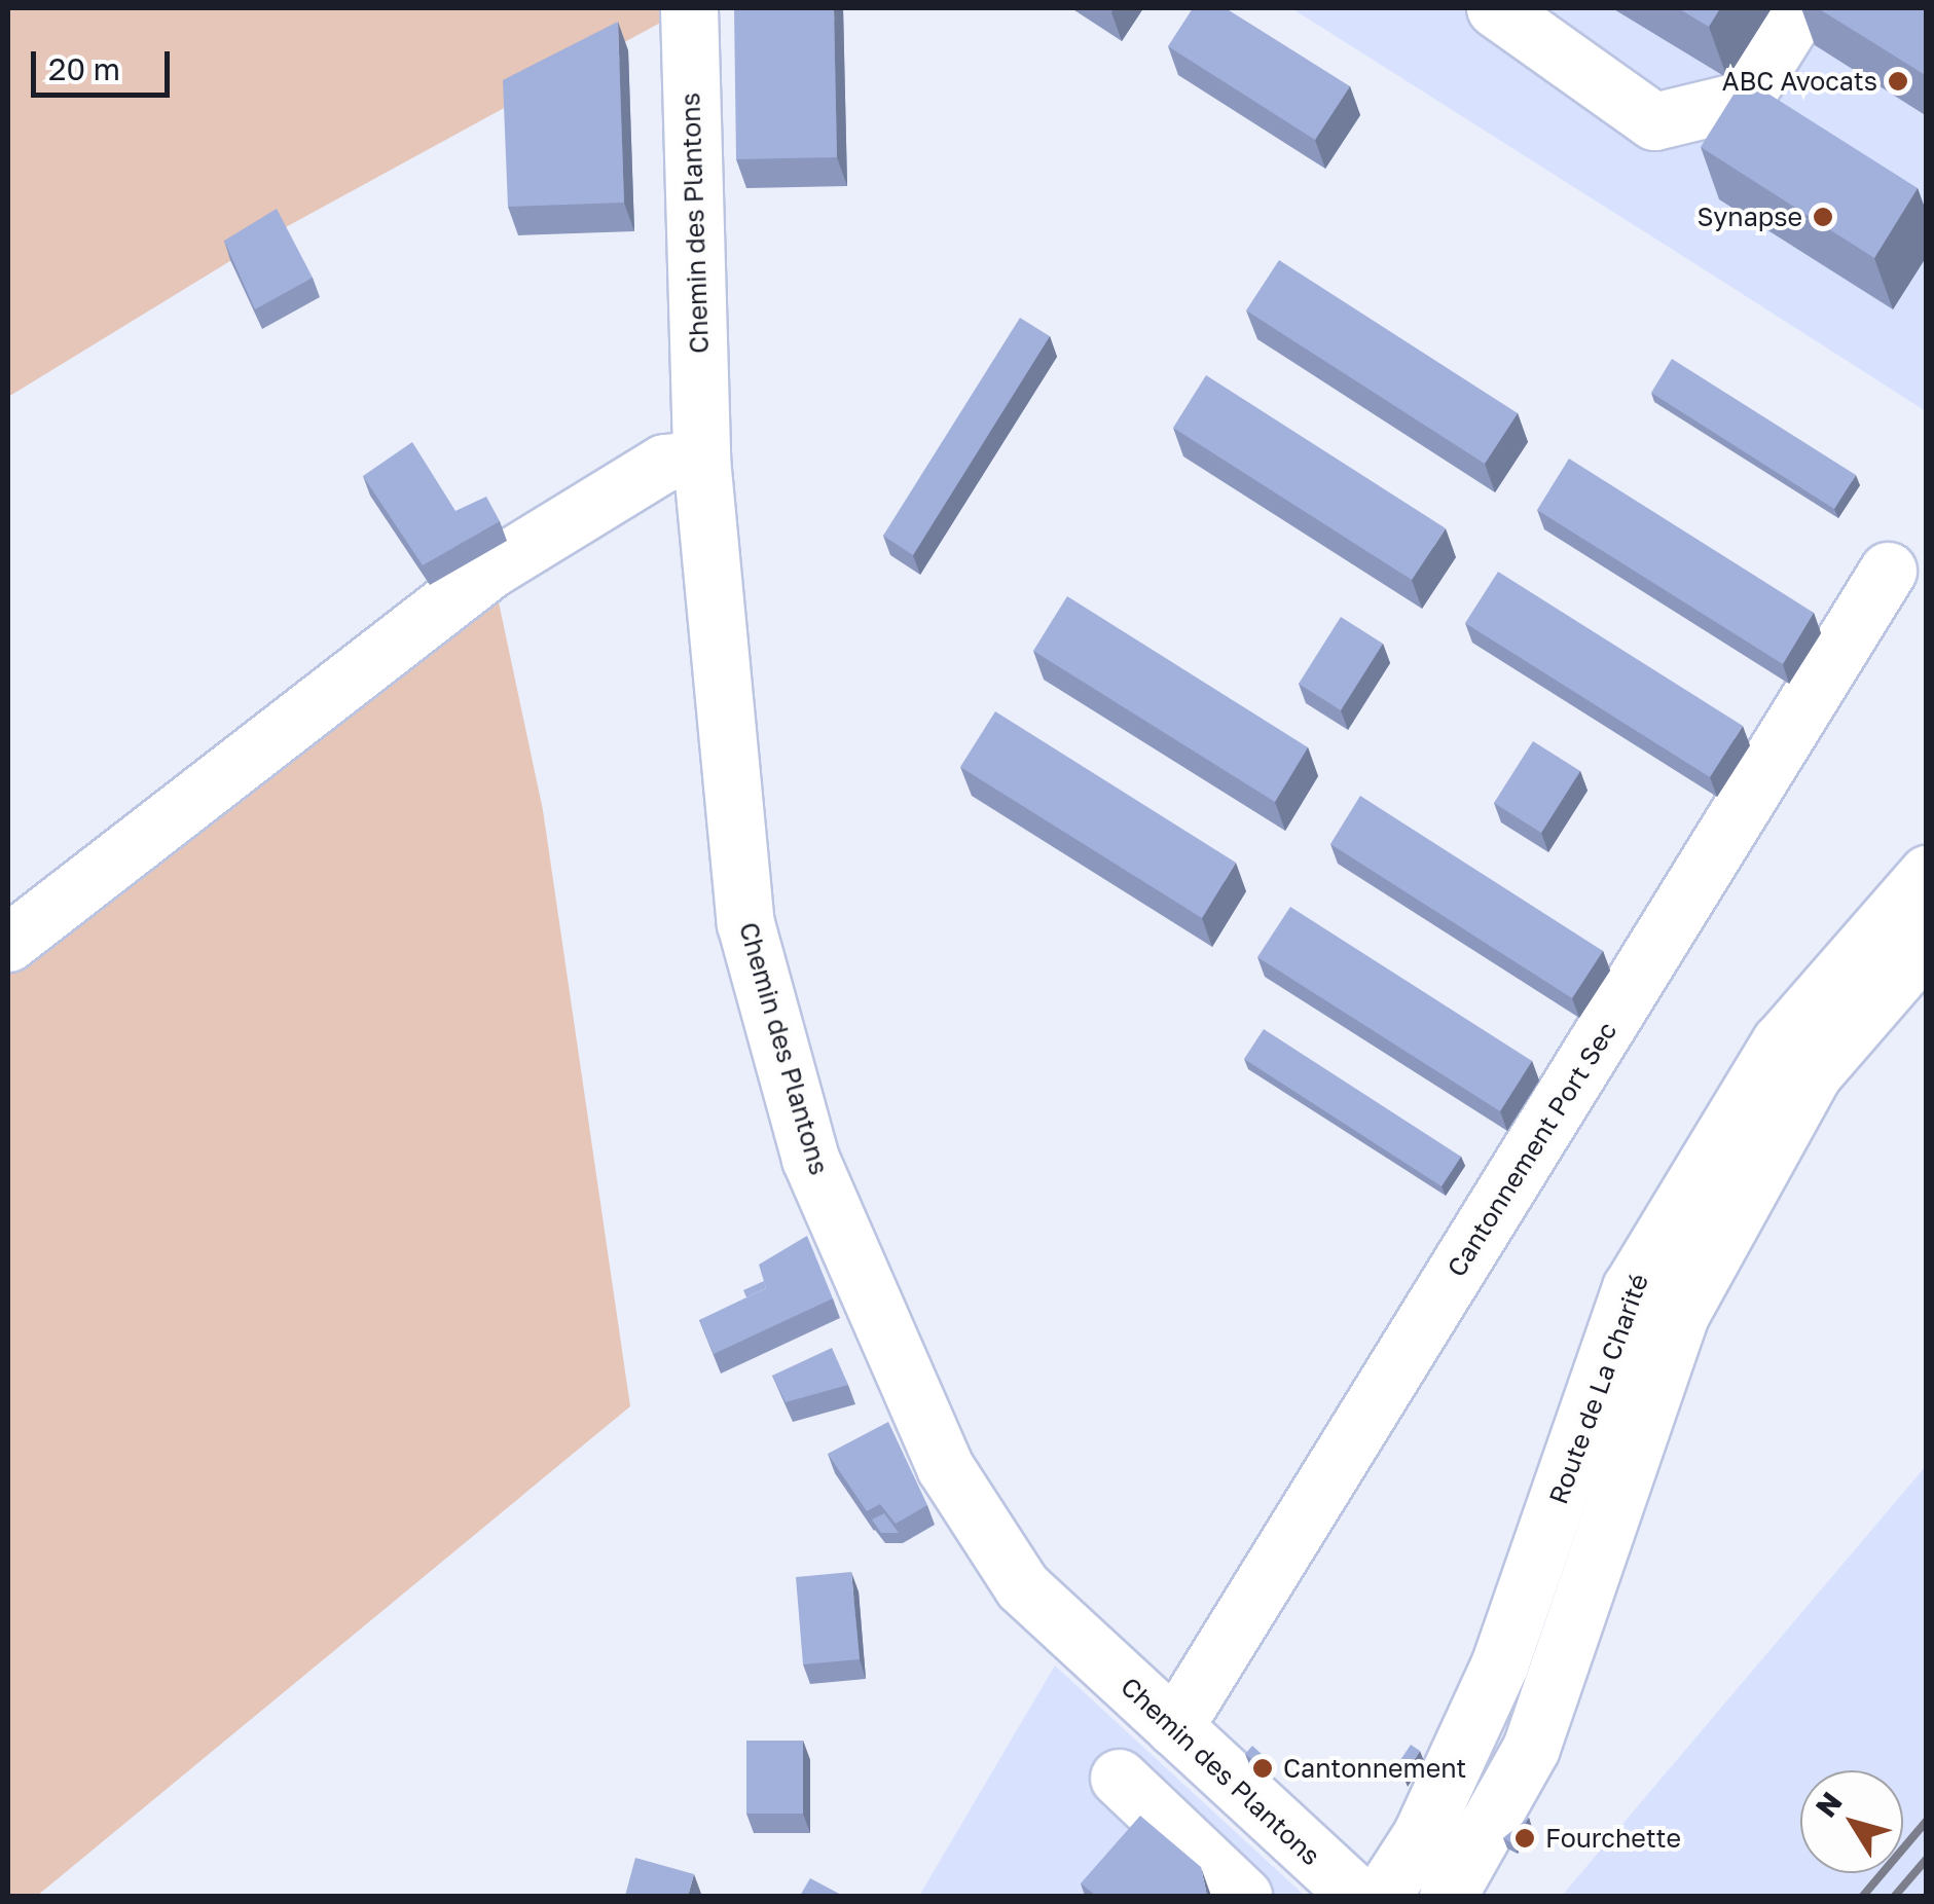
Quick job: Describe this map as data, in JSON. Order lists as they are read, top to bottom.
{
  "streets": {
    "main road": ["Chemin des Plantons", "Cantonnement Port Sec", "Route de La Charité"]
  },
  "crossings": [
    ["Chemin des Plantons", "Cantonnement Port Sec"]
  ],
  "places": [
    "ABC Avocats",
    "Synapse",
    "Cantonnement",
    "Fourchette"
  ],
  "scale_bar": "20 m",
  "north": "top left"
}
